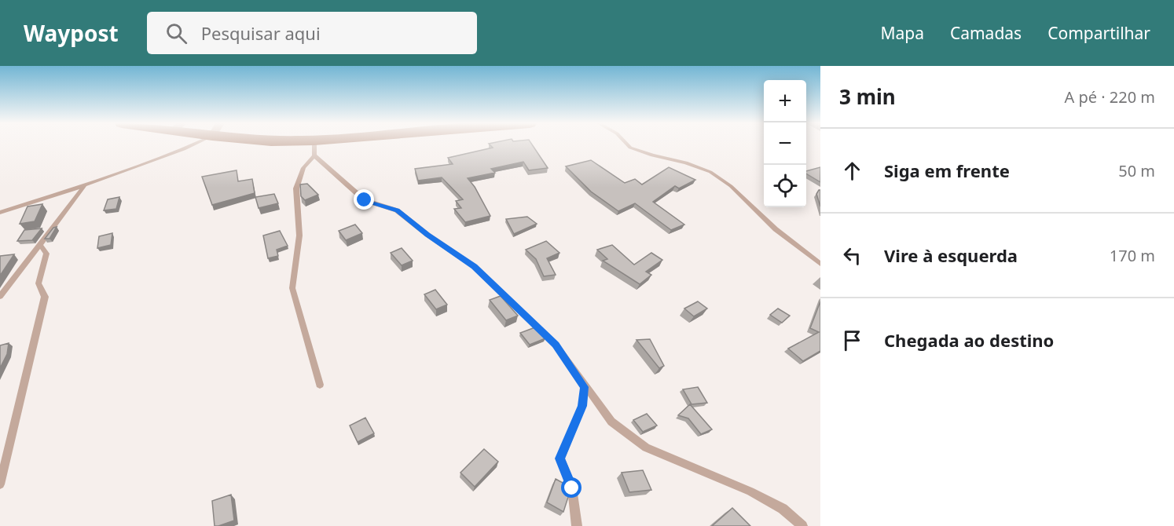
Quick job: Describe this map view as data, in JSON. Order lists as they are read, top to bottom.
{
  "page": {
    "header": "Waypost",
    "search": "Pesquisar aqui",
    "nav": ["Mapa", "Camadas", "Compartilhar"],
    "heading": ["3 min", "A pé · 220 m"],
    "map_buttons": ["+", "−"],
    "list": [
      ["Siga em frente", "50 m"],
      ["Vire à esquerda", "170 m"],
      "Chegada ao destino"
    ]
  }
}
